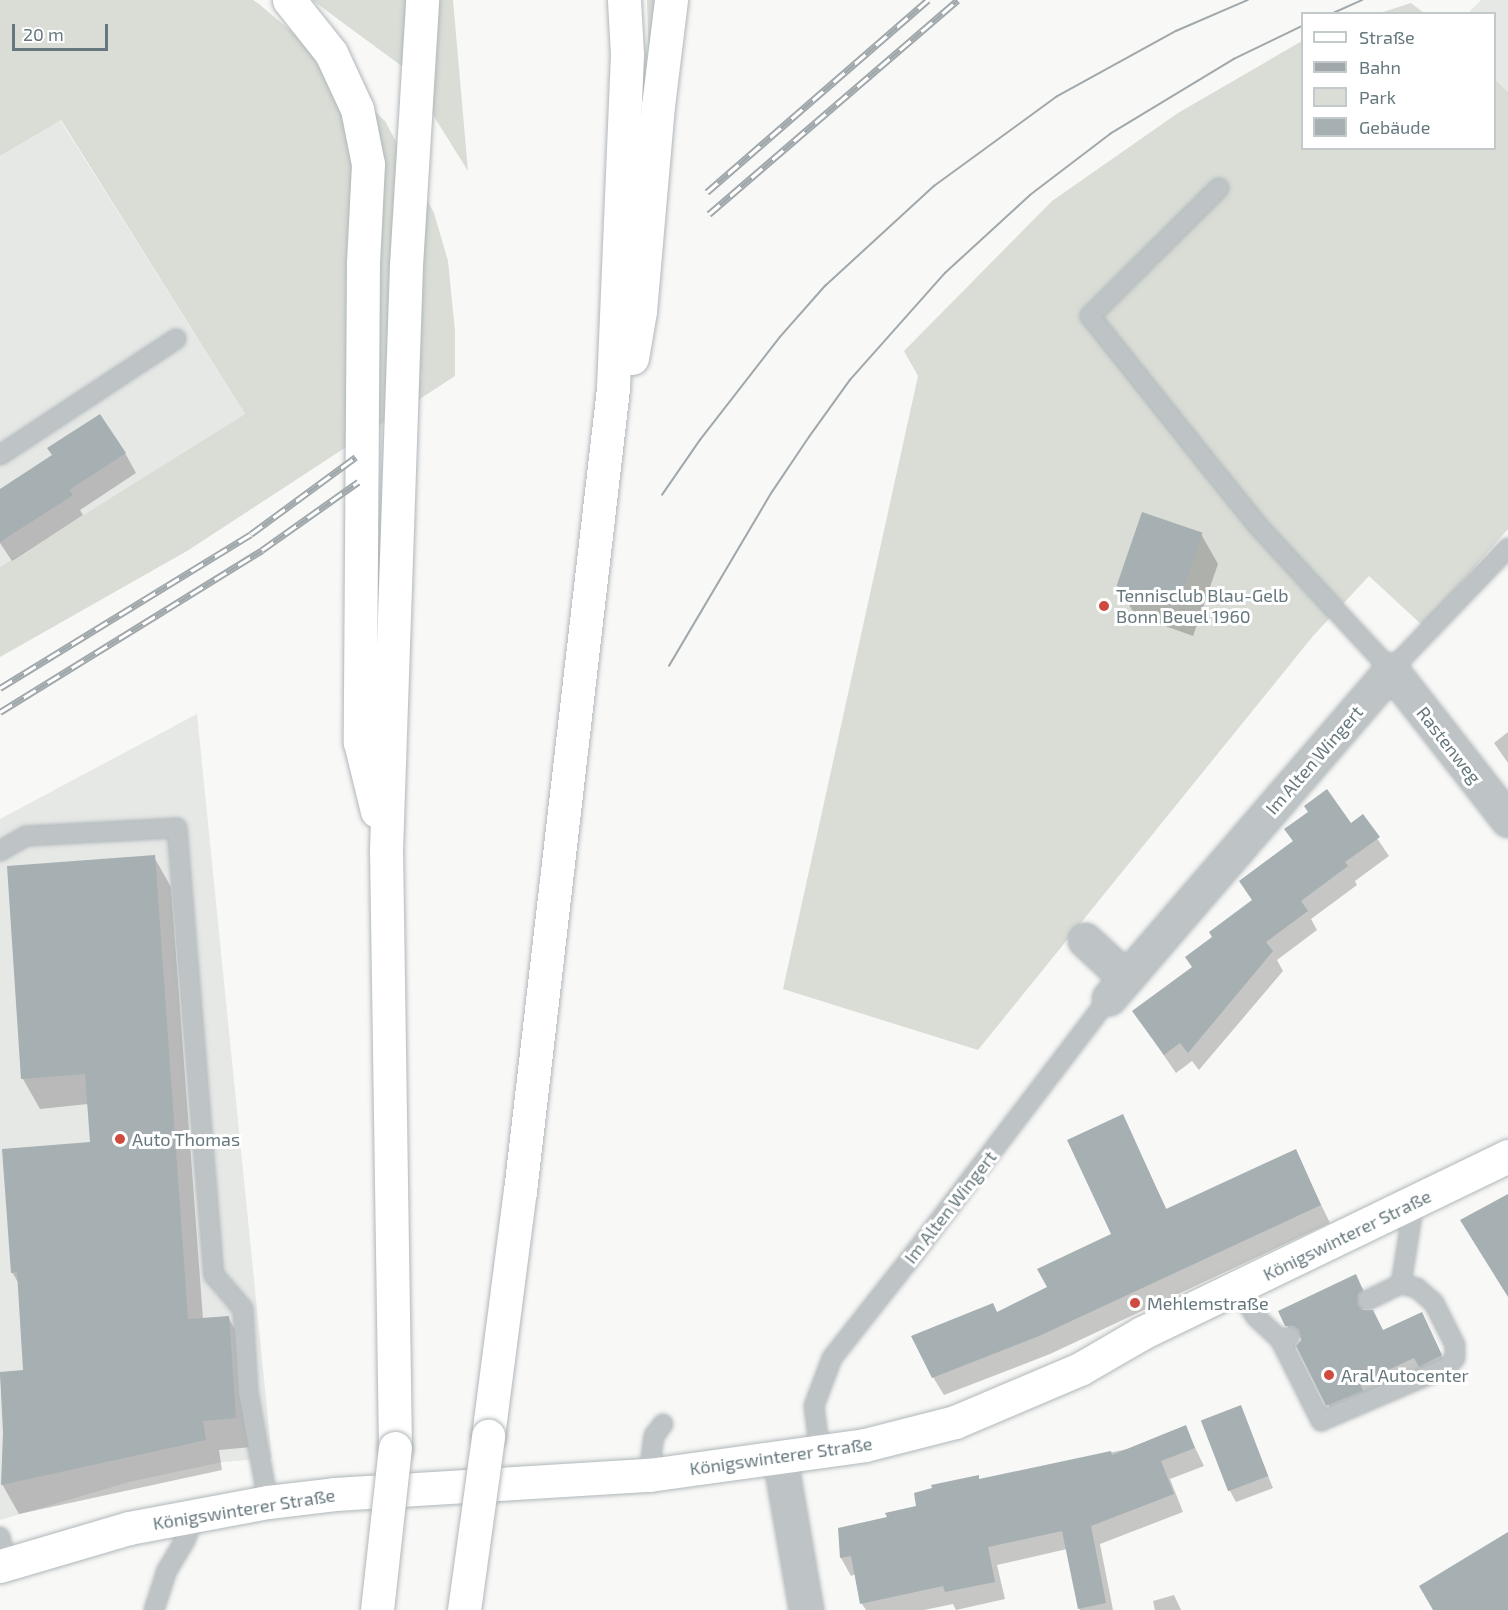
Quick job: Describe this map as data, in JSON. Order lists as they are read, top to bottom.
{
  "streets": {
    "main road": ["Königswinterer Straße"],
    "street": ["Rastenweg", "Im Alten Wingert"]
  },
  "crossings": [
    ["Rastenweg", "Im Alten Wingert"],
    ["Im Alten Wingert", "Königswinterer Straße"]
  ],
  "places": [
    "Tennisclub Blau-Gelb Bonn Beuel 1960",
    "Auto Thomas",
    "Mehlemstraße",
    "Aral Autocenter"
  ],
  "legend": [
    "Straße",
    "Bahn",
    "Park",
    "Gebäude"
  ],
  "scale_bar": "20 m"
}
